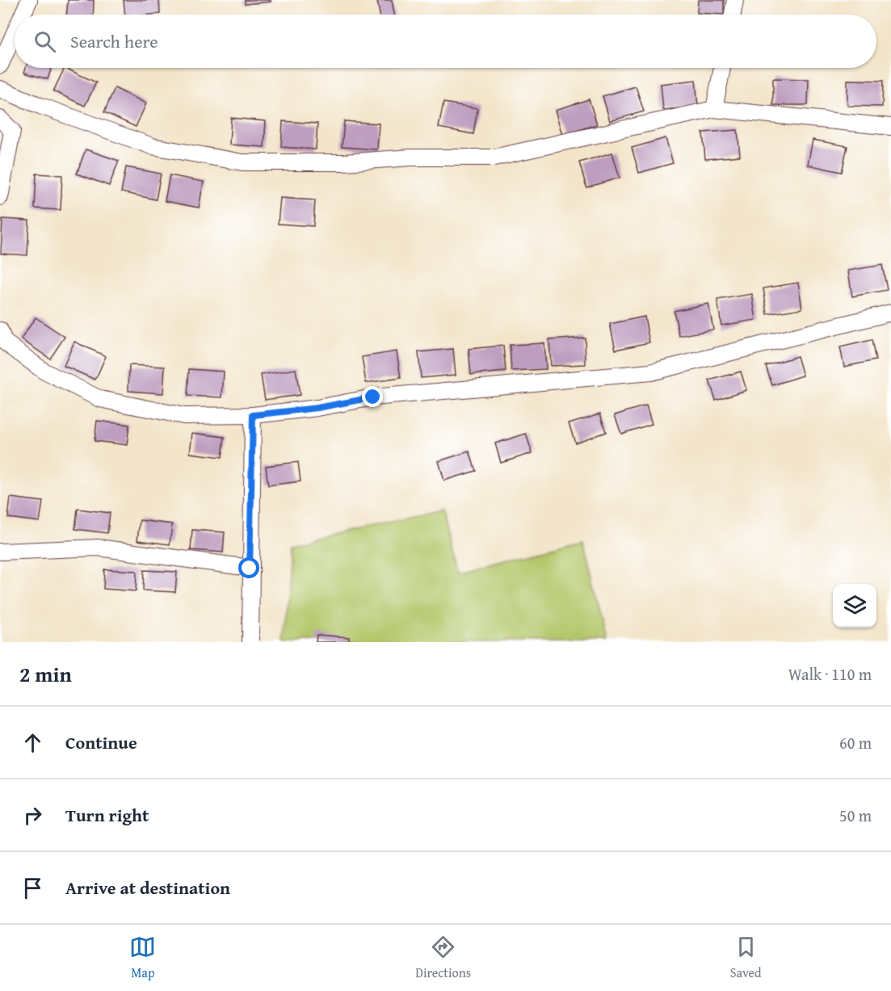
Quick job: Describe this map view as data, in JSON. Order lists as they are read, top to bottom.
{
  "page": {
    "search": "Search here",
    "heading": ["2 min", "Walk · 110 m"],
    "list": [
      ["Continue", "60 m"],
      ["Turn right", "50 m"],
      "Arrive at destination"
    ],
    "nav": ["Map", "Directions", "Saved"]
  }
}
